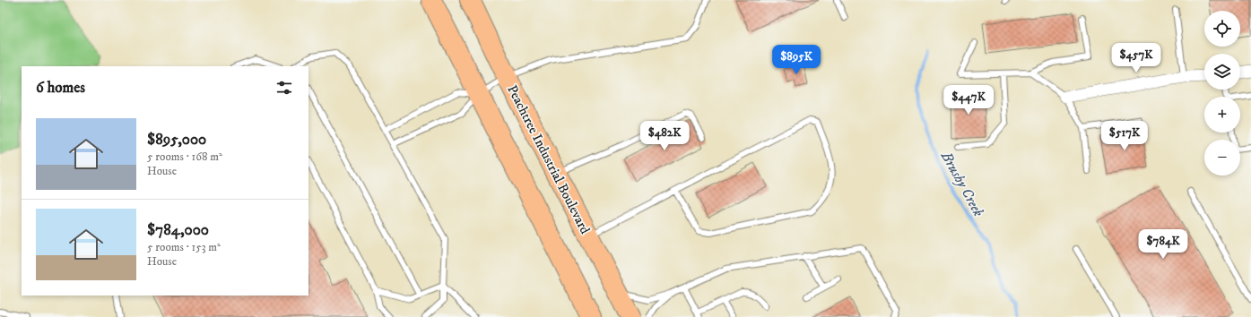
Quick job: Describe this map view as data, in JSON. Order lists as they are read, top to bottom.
{
  "streets": {
    "highway": ["Peachtree Industrial Boulevard"]
  },
  "water": ["Brushy Creek"],
  "page": {
    "map_buttons": ["+", "−"],
    "price": [
      "$457K",
      "$895K",
      "$447K",
      "$482K",
      "$517K",
      "$784K"
    ],
    "heading": "6 homes",
    "list": [
      {
        "name": "$895,000",
        "note": "5 rooms · 168 m² · House"
      },
      {
        "name": "$784,000",
        "note": "5 rooms · 153 m² · House"
      }
    ]
  }
}
